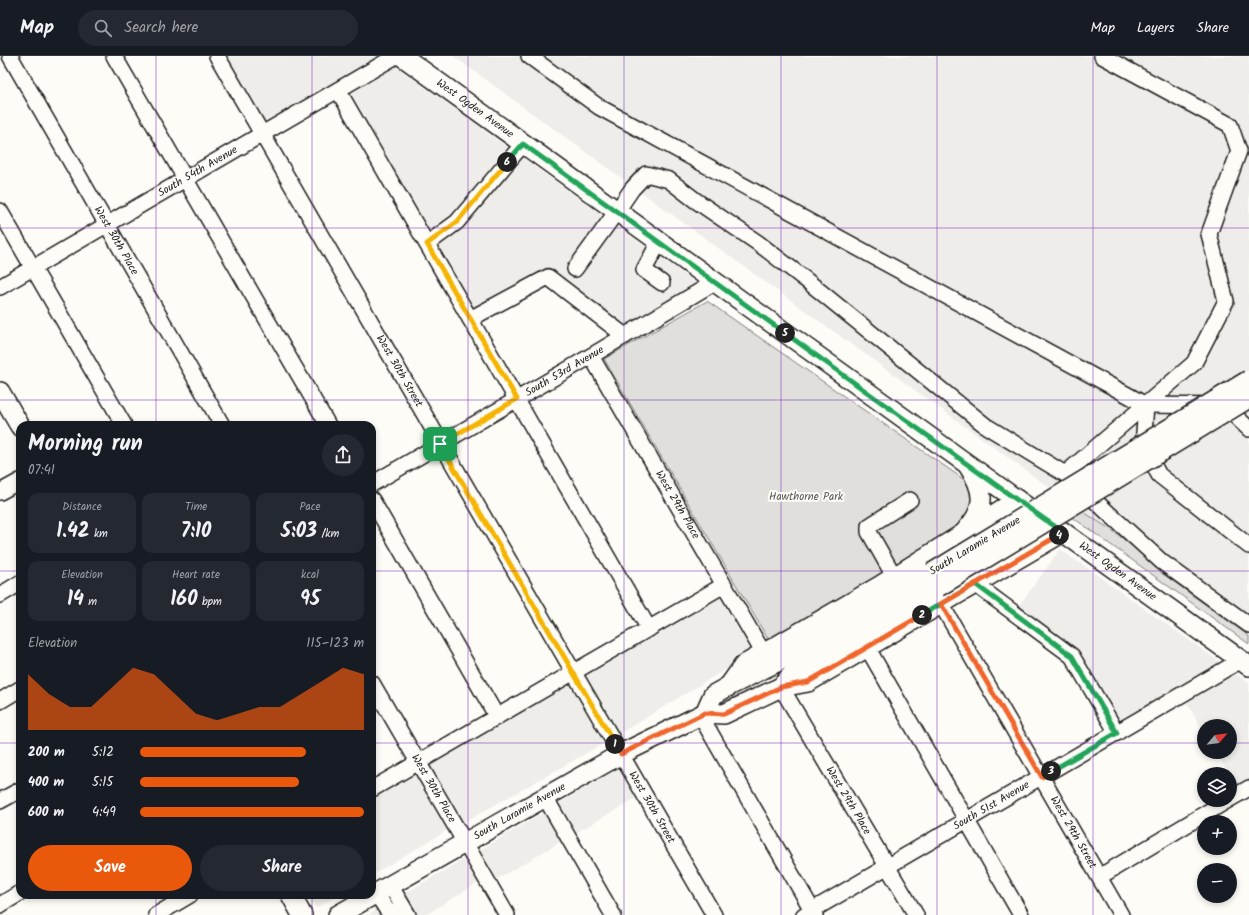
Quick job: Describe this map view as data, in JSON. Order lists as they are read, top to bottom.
{
  "streets": {
    "main road": ["West Ogden Avenue", "South Laramie Avenue"],
    "street": [
      "South 54th Avenue",
      "West 30th Place",
      "South 53rd Avenue",
      "West 30th Street",
      "West 29th Place",
      "South 51st Avenue",
      "West 29th Street"
    ]
  },
  "crossings": [
    ["West Ogden Avenue", "South 53rd Avenue"],
    ["West Ogden Avenue", "South 51st Avenue"],
    ["South 54th Avenue", "West 30th Place"],
    ["South 54th Avenue", "West 30th Street"],
    ["West 30th Place", "South Laramie Avenue"],
    ["South 53rd Avenue", "West 30th Street"],
    ["South 53rd Avenue", "West 29th Place"],
    ["West 30th Street", "South Laramie Avenue"],
    ["West 29th Place", "South Laramie Avenue"],
    ["West 29th Place", "South 51st Avenue"],
    ["South Laramie Avenue", "West 29th Street"],
    ["South 51st Avenue", "West 29th Street"]
  ],
  "parks": ["Hawthorne Park"],
  "north": "top right",
  "page": {
    "header": "Map",
    "search": "Search here",
    "nav": ["Map", "Layers", "Share"],
    "pins": [
      "6",
      "5",
      "4",
      "2",
      "1",
      "3"
    ],
    "heading": ["Morning run", "07:41"],
    "stats": [
      ["Distance", "1.42 km"],
      ["Time", "7:10"],
      ["Pace", "5:03 /km"],
      ["Elevation", "14 m"],
      ["Heart rate", "160 bpm"],
      ["kcal", "95"]
    ],
    "chart": ["Elevation", "115–123 m"],
    "map_buttons": ["+", "−"],
    "list": [
      {
        "name": "200 m",
        "note": "5:12"
      },
      {
        "name": "400 m",
        "note": "5:15"
      },
      {
        "name": "600 m",
        "note": "4:49"
      }
    ],
    "buttons": ["Save", "Share"]
  }
}
